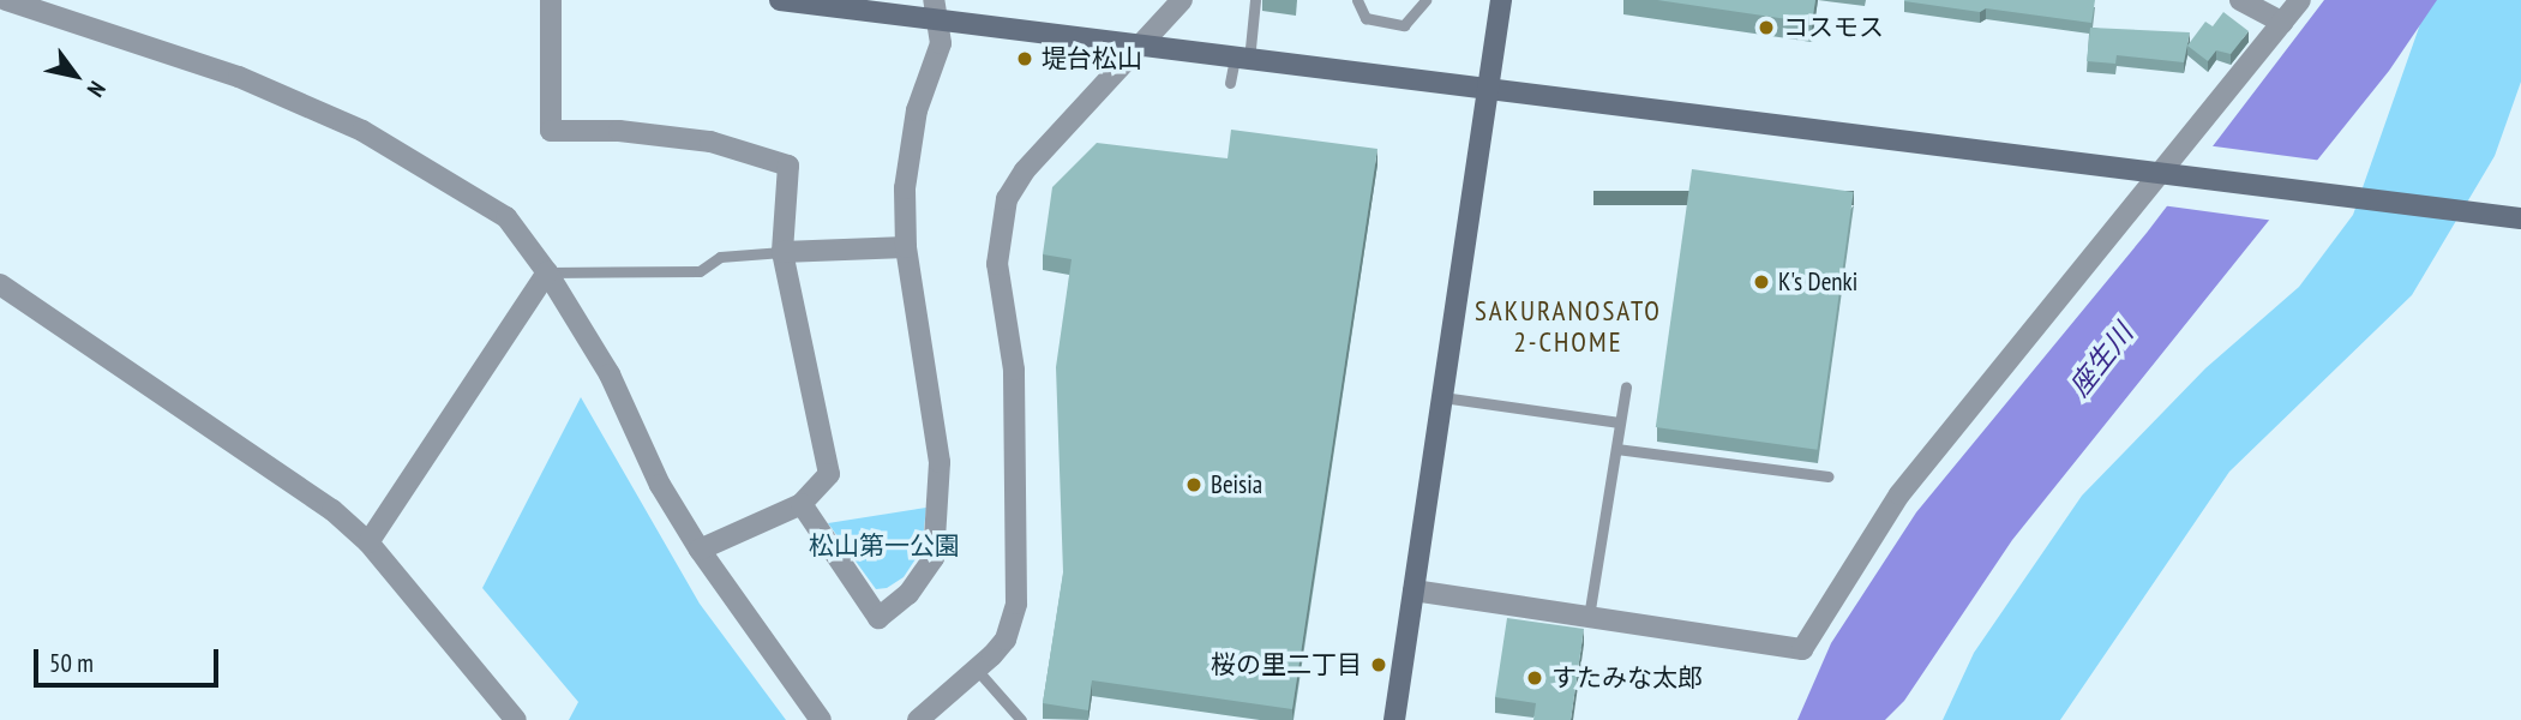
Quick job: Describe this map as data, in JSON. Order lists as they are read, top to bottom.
{
  "districts": ["SAKURANOSATO 2-CHOME"],
  "water": ["座生川"],
  "parks": ["松山第一公園"],
  "places": [
    "コスモス",
    "堤台松山",
    "K's Denki",
    "Beisia",
    "桜の里二丁目",
    "すたみな太郎"
  ],
  "scale_bar": "50 m",
  "north": "bottom right"
}
